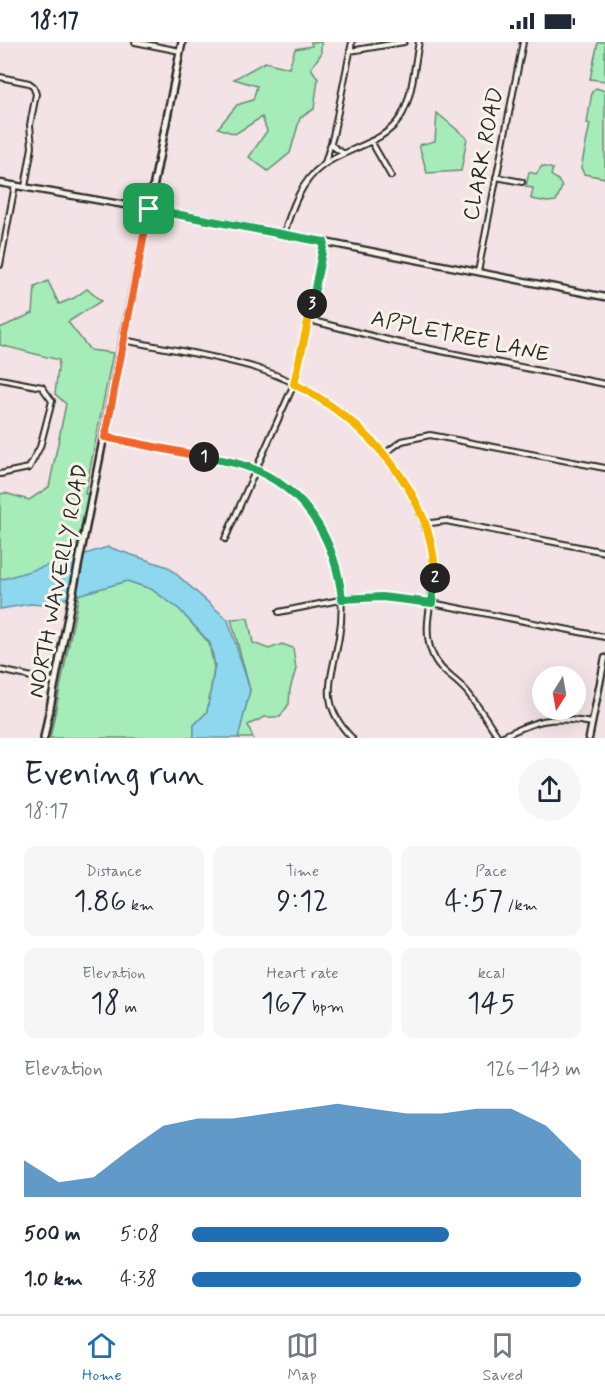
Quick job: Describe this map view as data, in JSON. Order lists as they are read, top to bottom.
{
  "streets": {
    "main road": ["NORTH WAVERLY ROAD"],
    "street": ["CLARK ROAD", "APPLETREE LANE"]
  },
  "north": "bottom",
  "page": {
    "status": "18:17",
    "pins": ["3", "1", "2"],
    "heading": ["Evening run", "18:17"],
    "stats": [
      ["Distance", "1.86 km"],
      ["Time", "9:12"],
      ["Pace", "4:57 /km"],
      ["Elevation", "18 m"],
      ["Heart rate", "167 bpm"],
      ["kcal", "145"]
    ],
    "chart": ["Elevation", "126–143 m"],
    "list": [
      {
        "name": "500 m",
        "note": "5:08"
      },
      {
        "name": "1.0 km",
        "note": "4:38"
      }
    ],
    "tabs": ["Home", "Map", "Saved"]
  }
}
